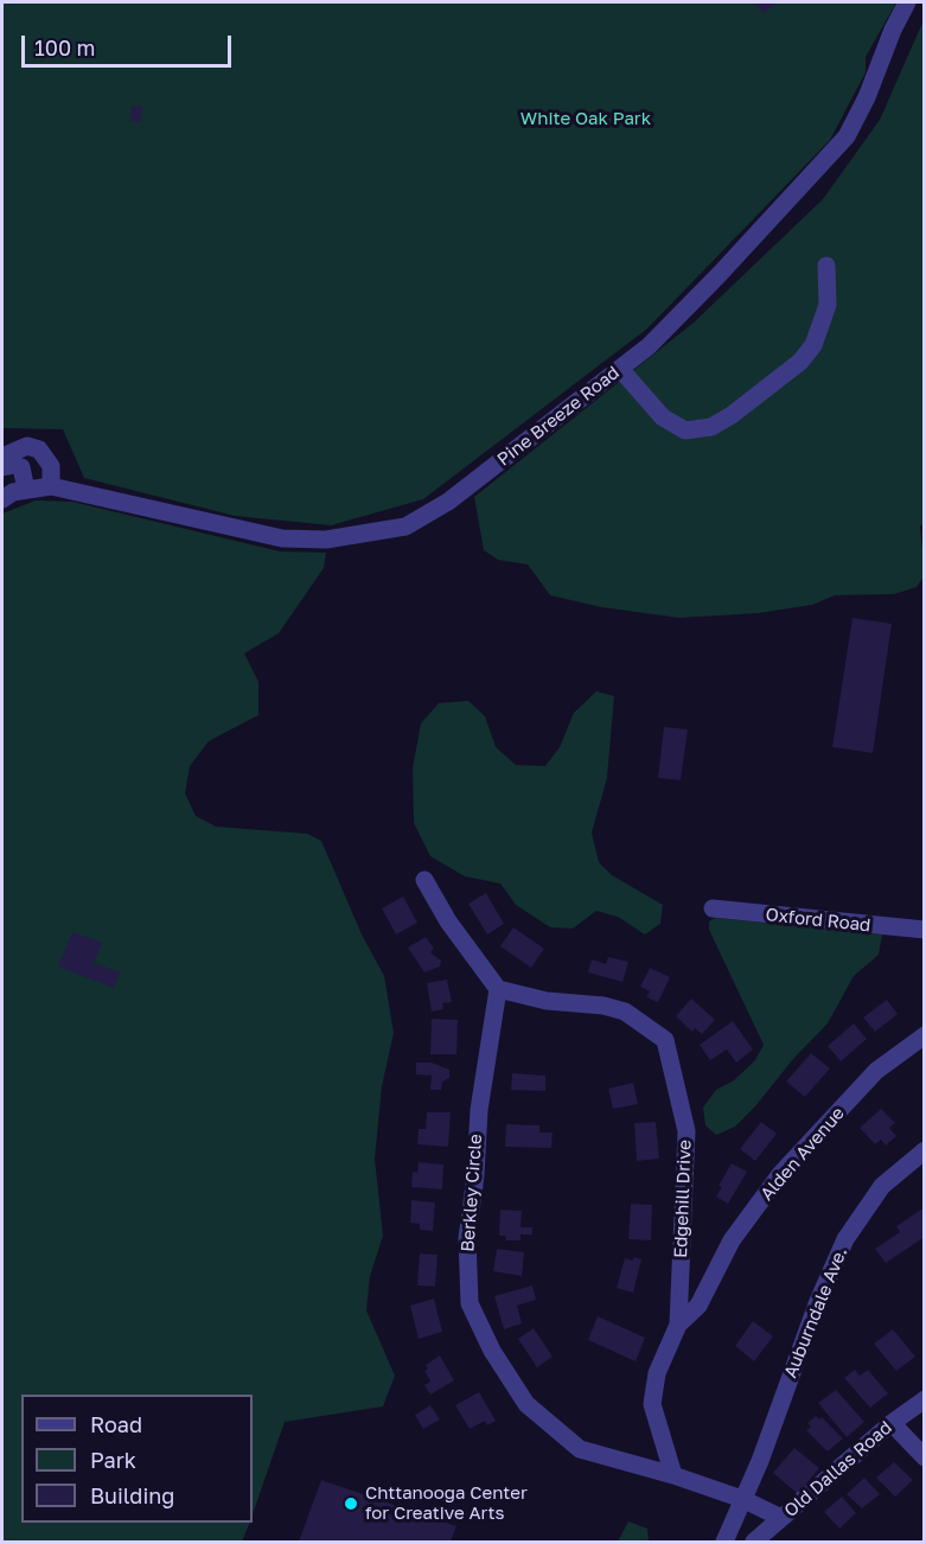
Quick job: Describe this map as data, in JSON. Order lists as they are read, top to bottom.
{
  "streets": {
    "street": [
      "Pine Breeze Road",
      "Oxford Road",
      "Alden Avenue",
      "Berkley Circle",
      "Edgehill Drive",
      "Auburndale Ave.",
      "Old Dallas Road"
    ]
  },
  "crossings": [
    ["Alden Avenue", "Edgehill Drive"],
    ["Berkley Circle", "Edgehill Drive"],
    ["Berkley Circle", "Auburndale Ave."],
    ["Berkley Circle", "Old Dallas Road"]
  ],
  "parks": ["White Oak Park"],
  "places": ["Chttanooga Center for Creative Arts"],
  "legend": ["Road", "Park", "Building"],
  "scale_bar": "100 m"
}
